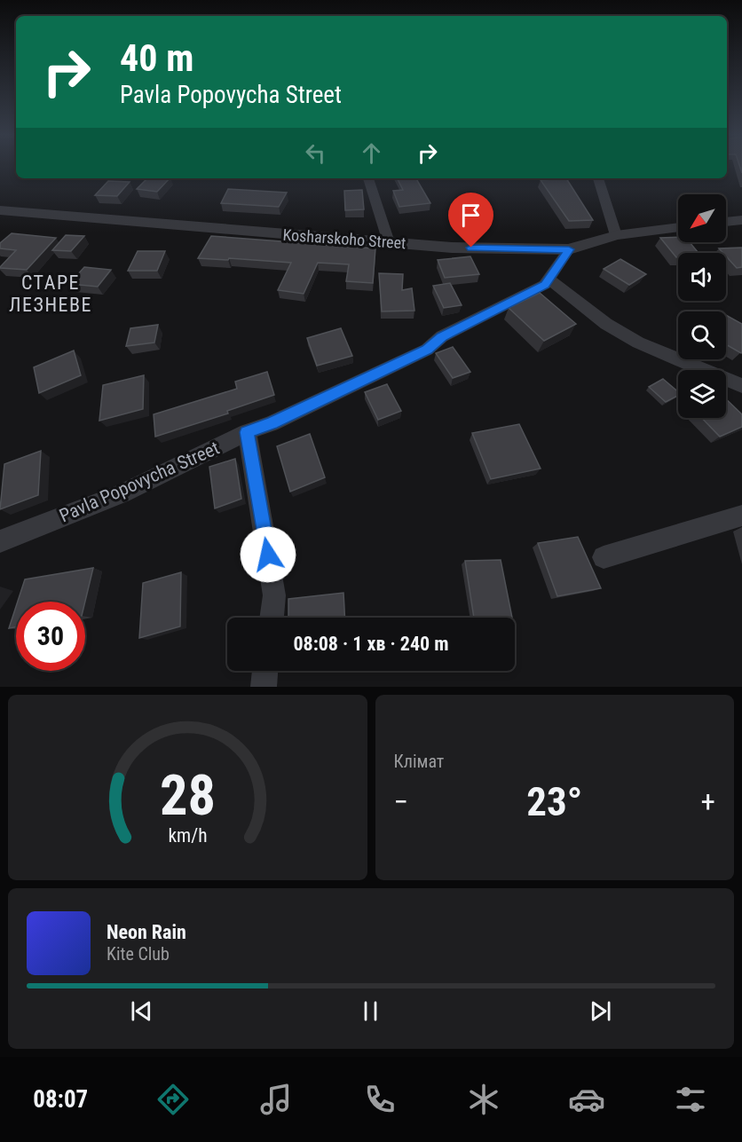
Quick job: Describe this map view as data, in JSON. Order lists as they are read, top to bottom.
{
  "streets": {
    "street": ["Kosharskoho Street", "Pavla Popovycha Street"]
  },
  "crossings": [
    ["Kosharskoho Street", "Pavla Popovycha Street"]
  ],
  "districts": ["СТАРЕ ЛЕЗНЕВЕ"],
  "north": "bottom left",
  "page": {
    "turn": ["40 m", "Pavla Popovycha Street"],
    "limit": "30",
    "trip": "08:08 · 1 хв · 240 m",
    "tile": "Клімат",
    "heat": ["−", "23°", "+"],
    "song": ["Neon Rain", "Kite Club"],
    "tabs": "08:07",
    "gauge": ["28", "km/h"]
  }
}
